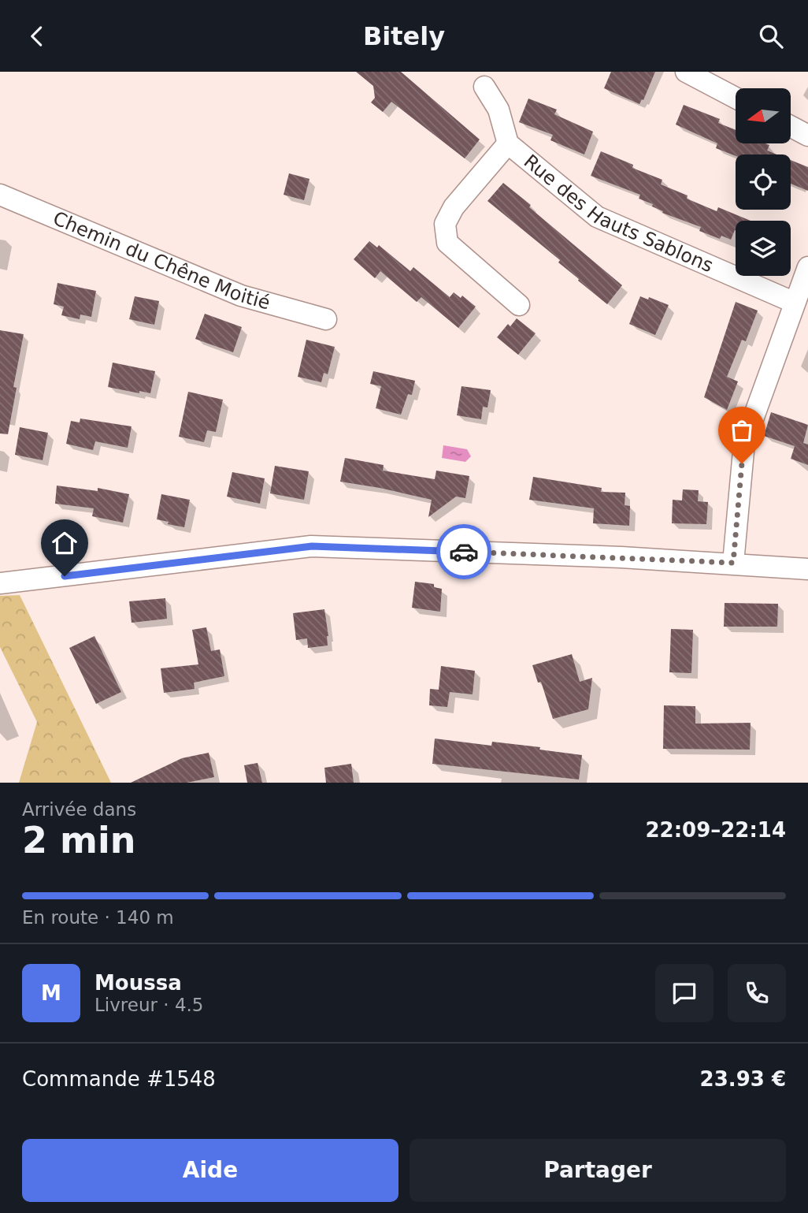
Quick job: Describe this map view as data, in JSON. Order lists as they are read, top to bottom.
{
  "streets": {
    "street": ["Rue des Hauts Sablons", "Chemin du Chêne Moitié"]
  },
  "north": "left",
  "page": {
    "header": "Bitely",
    "heading": ["2 min", "Arrivée dans", "22:09–22:14"],
    "panel": [
      "Moussa",
      "Livreur · 4.5",
      "Commande #1548",
      "23.93 €"
    ],
    "bar": "En route · 140 m",
    "round": "M",
    "buttons": ["Aide", "Partager"]
  }
}
